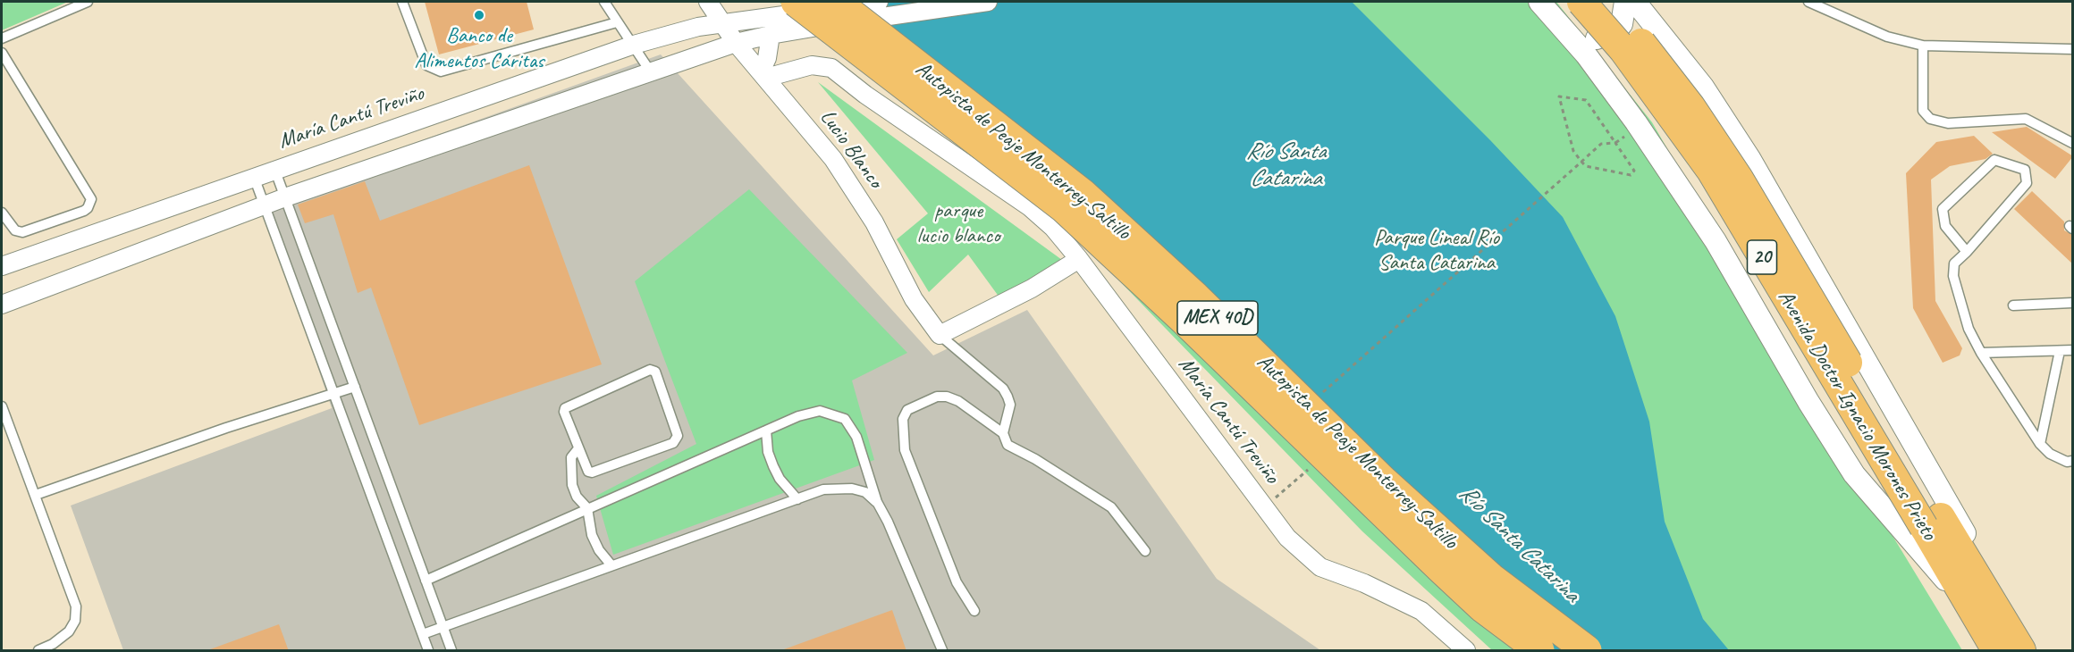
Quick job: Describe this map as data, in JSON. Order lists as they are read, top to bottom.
{
  "streets": {
    "highway": ["Autopista de Peaje Monterrey-Saltillo", "MEX 40D"],
    "main road": ["20", "Avenida Doctor Ignacio Morones Prieto"],
    "street": ["María Cantú Treviño", "Lucio Blanco"]
  },
  "crossings": [
    ["María Cantú Treviño", "Lucio Blanco"],
    ["María Cantú Treviño", "Autopista de Peaje Monterrey-Saltillo"],
    ["20", "Avenida Doctor Ignacio Morones Prieto"]
  ],
  "water": ["Río Santa Catarina"],
  "parks": ["parque lucio blanco", "Parque Lineal Río Santa Catarina"],
  "places": ["Banco de Alimentos Cáritas"]
}
